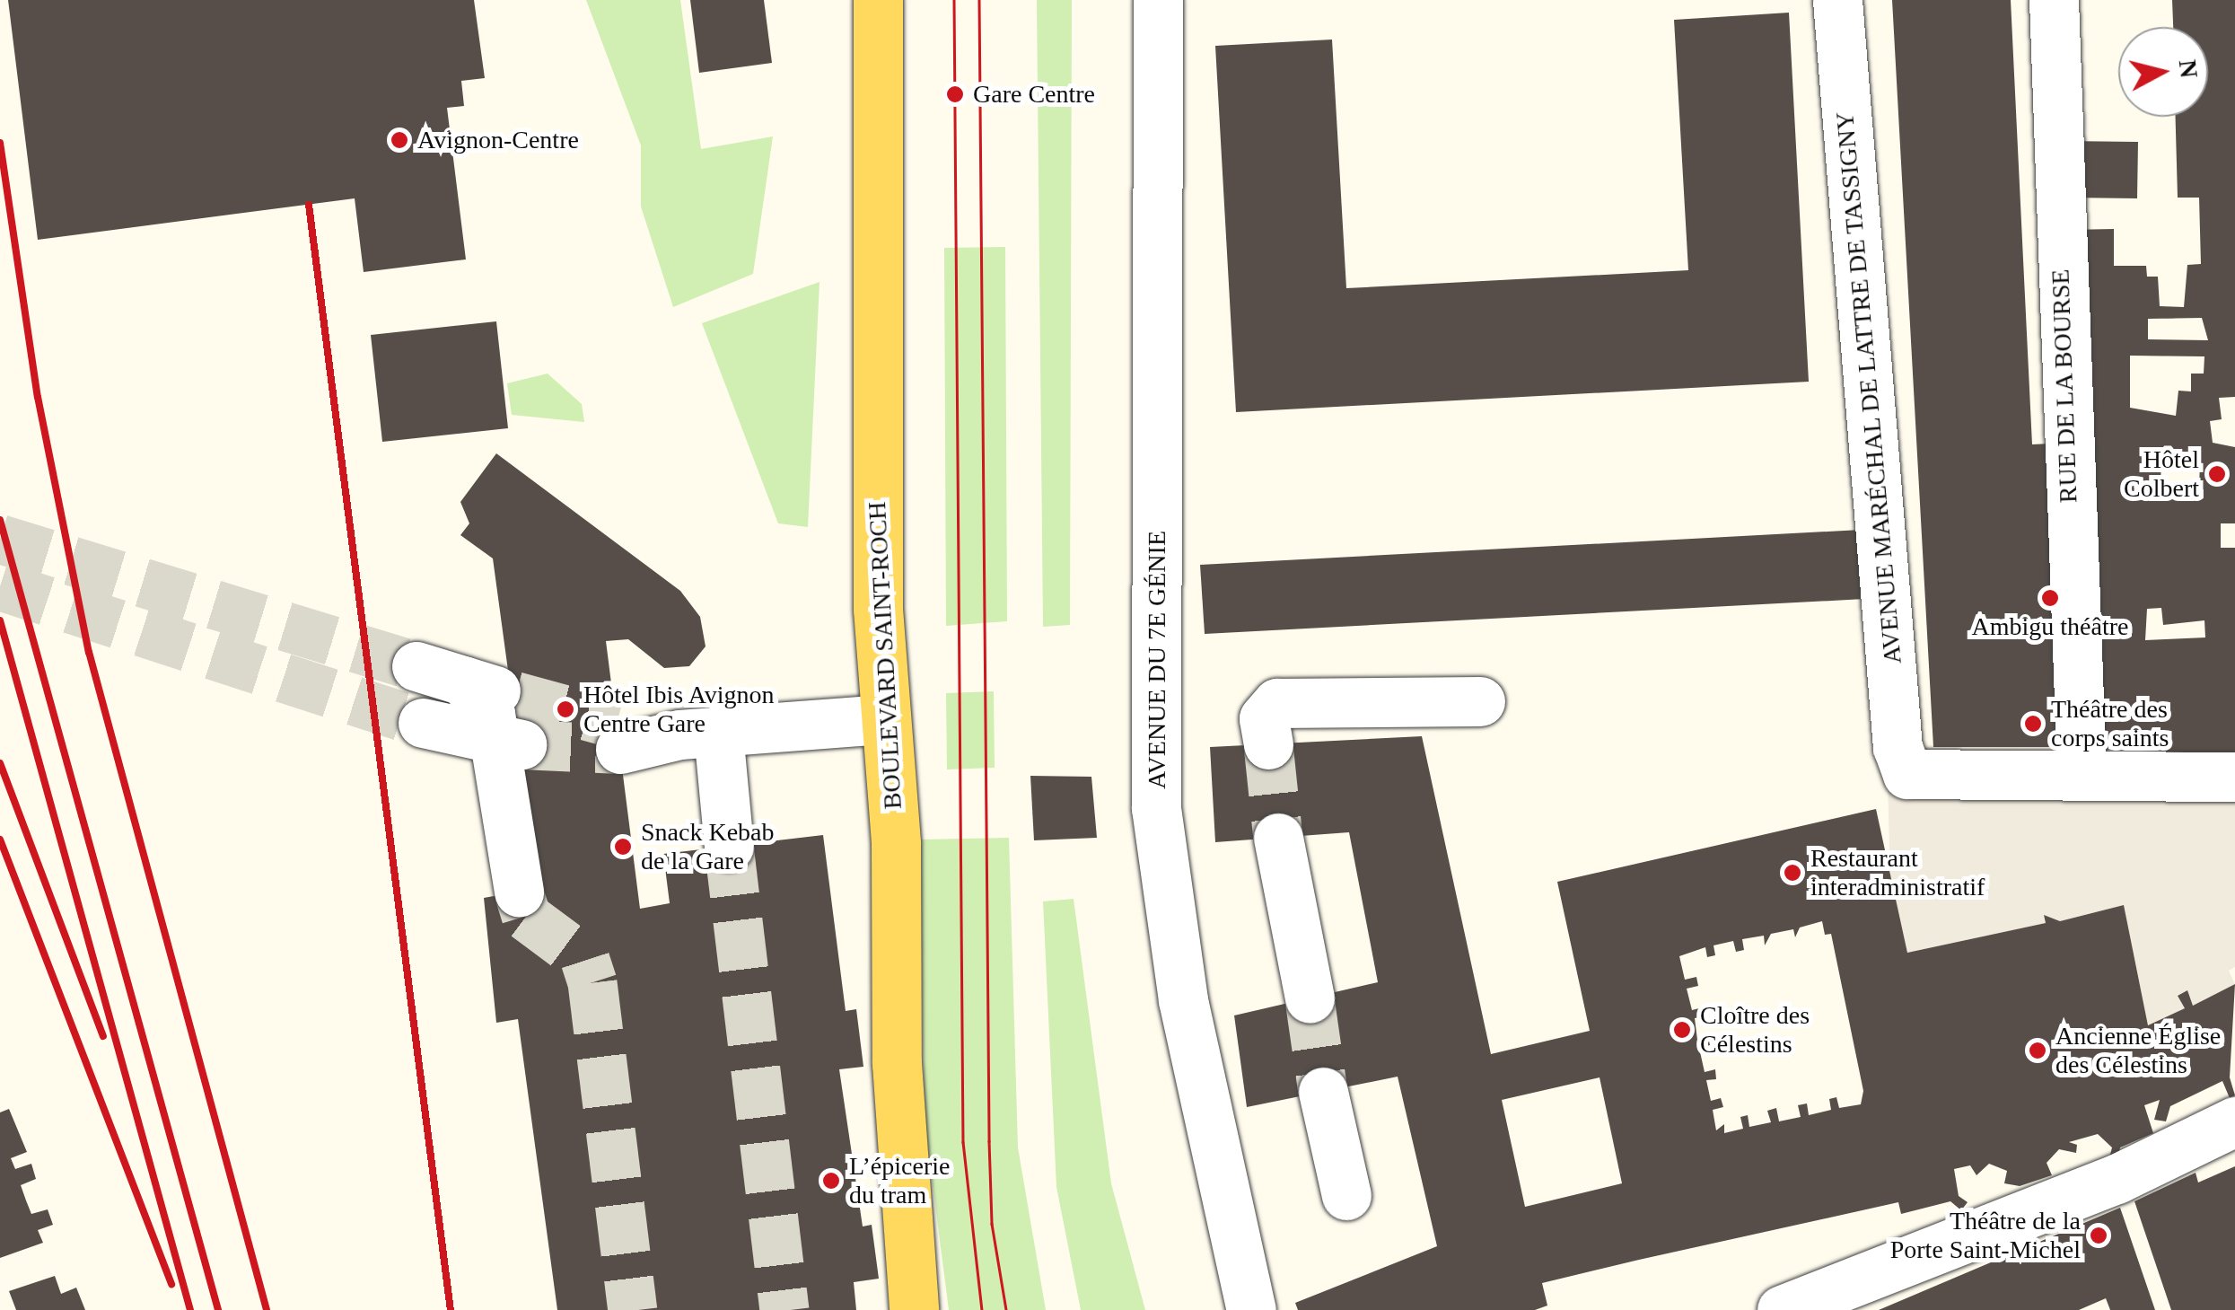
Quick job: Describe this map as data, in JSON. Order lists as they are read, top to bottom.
{
  "streets": {
    "main road": ["BOULEVARD SAINT-ROCH"],
    "street": ["RUE DE LA BOURSE", "AVENUE MARÉCHAL DE LATTRE DE TASSIGNY", "AVENUE DU 7E GÉNIE"]
  },
  "crossings": [
    ["RUE DE LA BOURSE", "AVENUE MARÉCHAL DE LATTRE DE TASSIGNY"]
  ],
  "places": [
    "Gare Centre",
    "Avignon-Centre",
    "Hôtel Colbert",
    "Ambigu théâtre",
    "Hôtel Ibis Avignon Centre Gare",
    "Théâtre des corps saints",
    "Snack Kebab de la Gare",
    "Restaurant interadministratif",
    "Cloître des Célestins",
    "Ancienne Église des Célestins",
    "L’épicerie du tram",
    "Théâtre de la Porte Saint-Michel"
  ],
  "north": "right"
}
